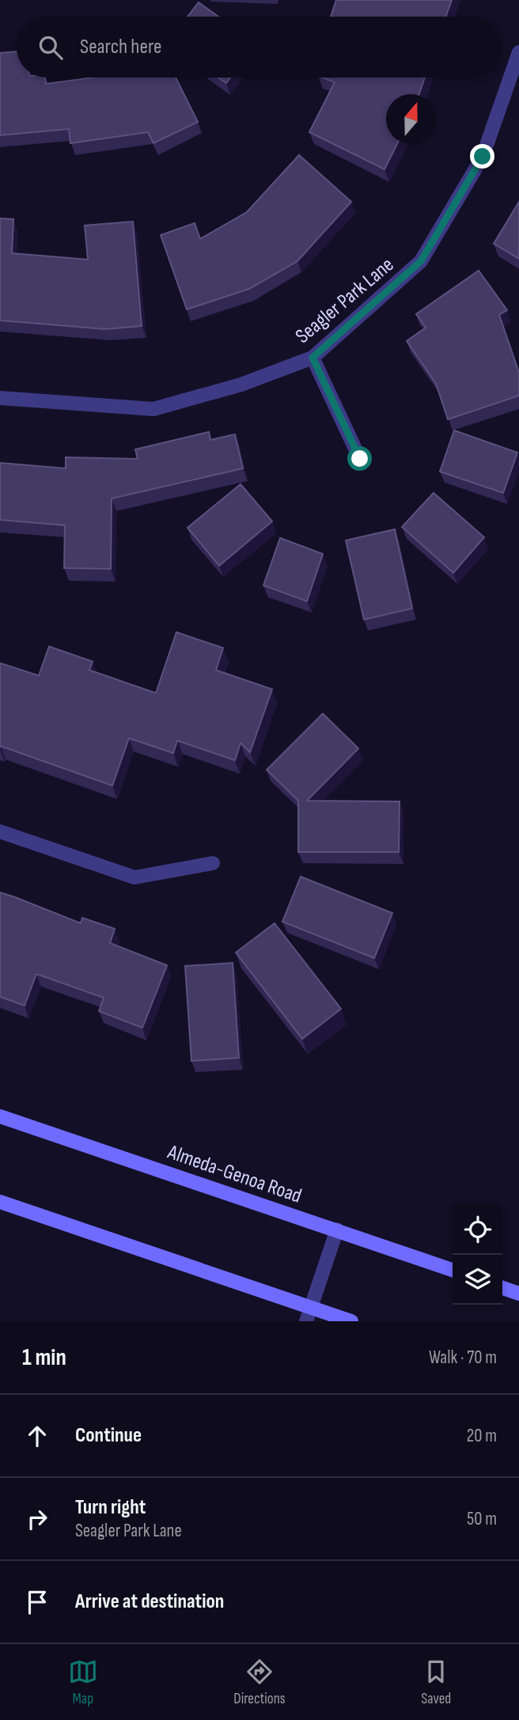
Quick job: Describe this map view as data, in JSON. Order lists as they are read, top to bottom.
{
  "streets": {
    "main road": ["Almeda-Genoa Road"],
    "street": ["Seagler Park Lane"]
  },
  "north": "top",
  "page": {
    "search": "Search here",
    "heading": ["1 min", "Walk · 70 m"],
    "list": [
      ["Continue", "20 m"],
      ["Turn right", "Seagler Park Lane", "50 m"],
      "Arrive at destination"
    ],
    "nav": ["Map", "Directions", "Saved"]
  }
}
